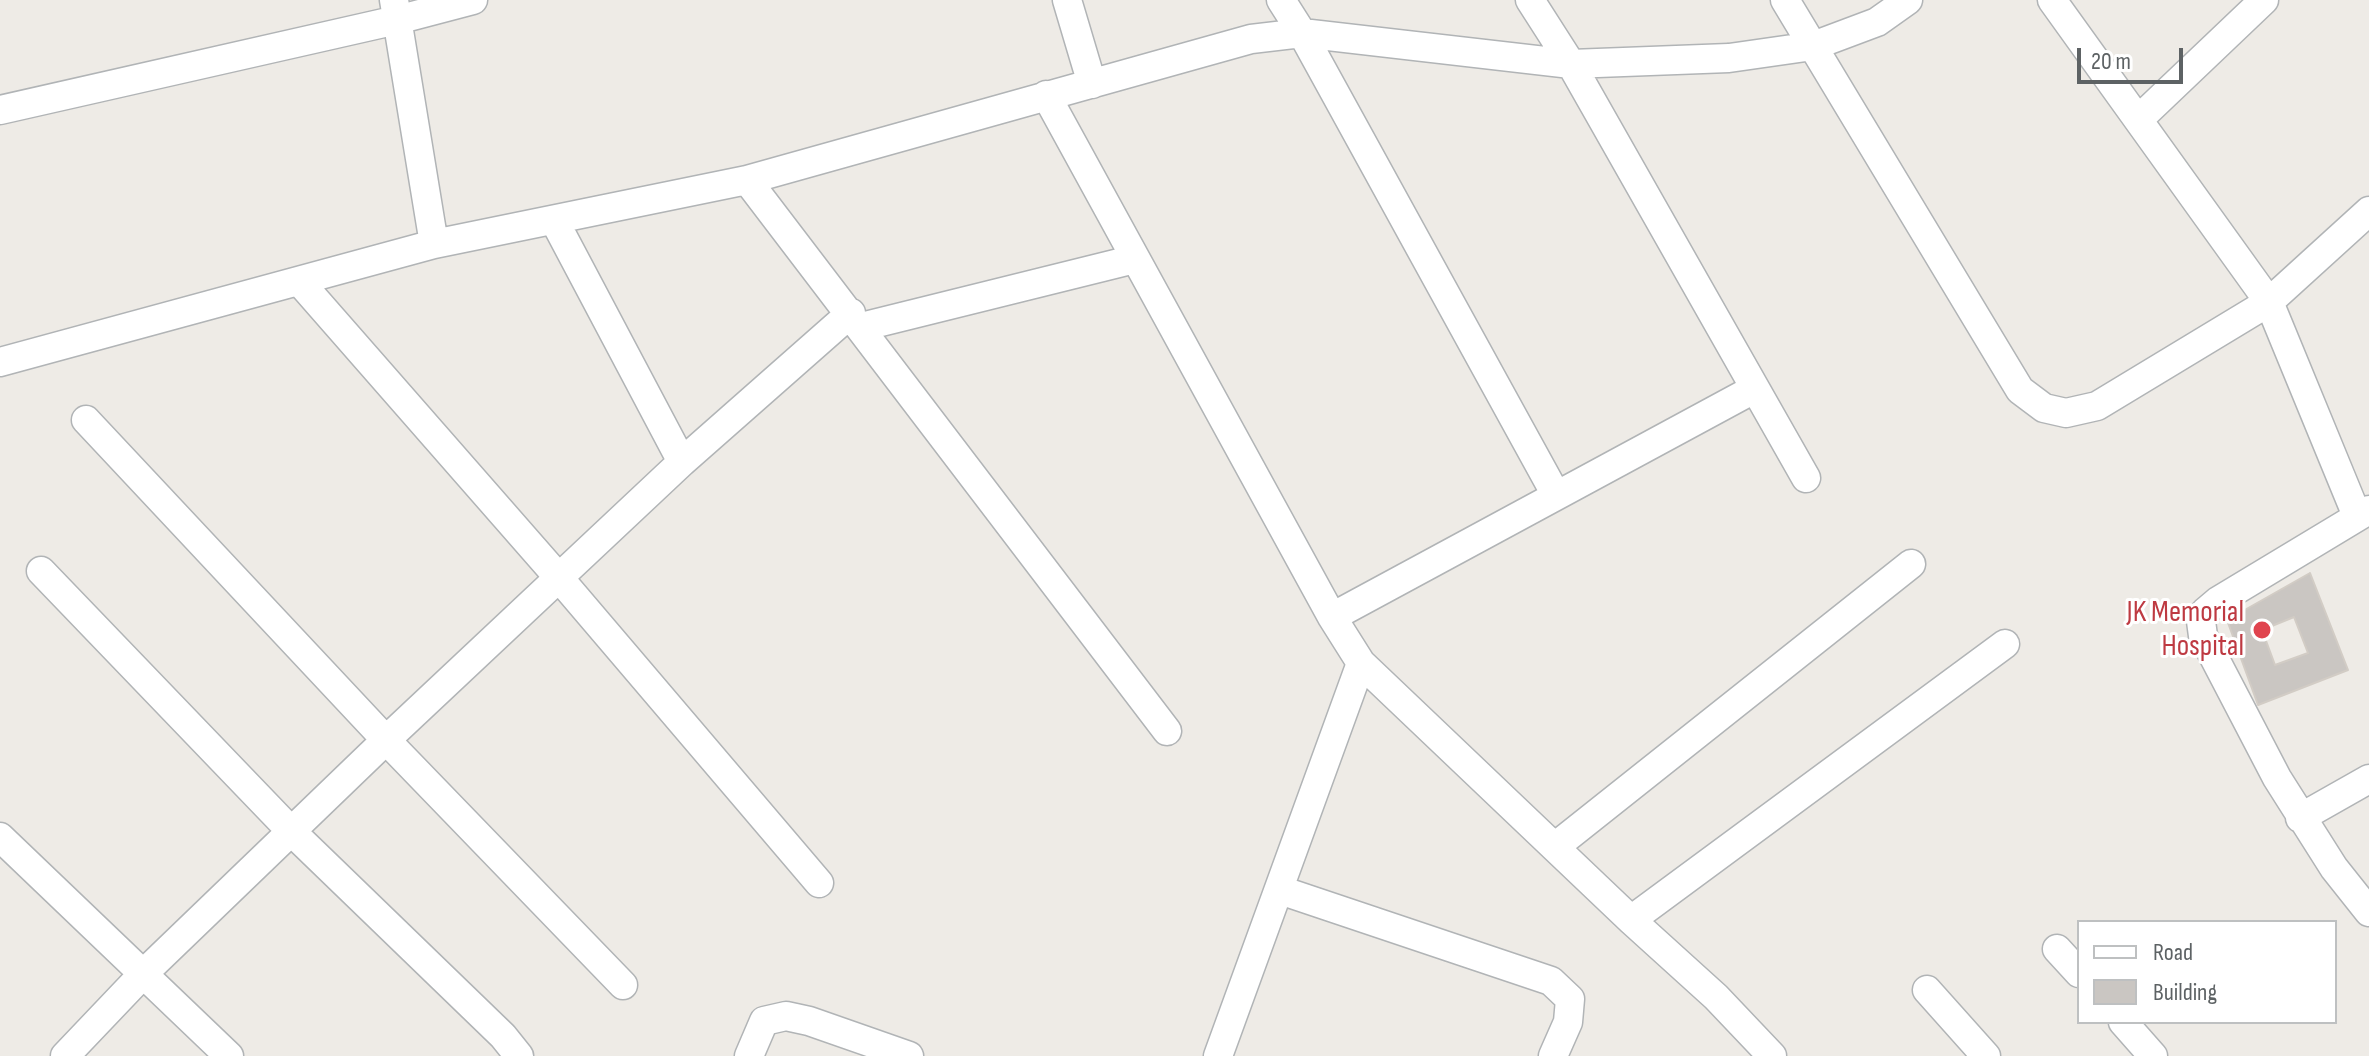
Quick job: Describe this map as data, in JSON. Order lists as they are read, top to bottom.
{
  "places": ["JK Memorial Hospital"],
  "legend": ["Road", "Building"],
  "scale_bar": "20 m"
}
